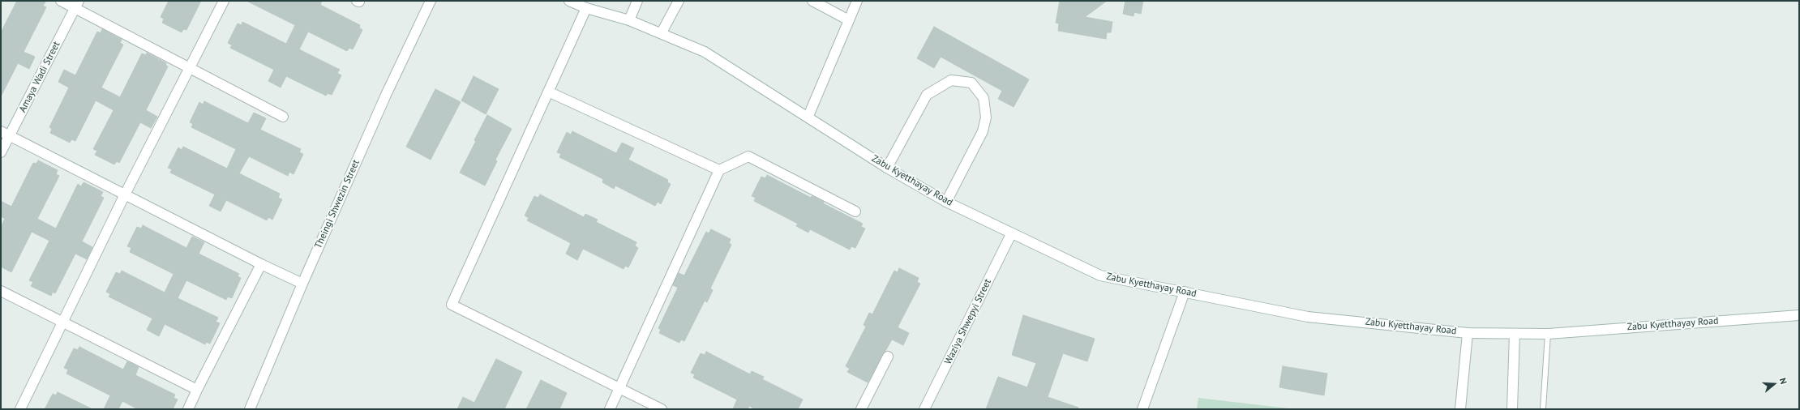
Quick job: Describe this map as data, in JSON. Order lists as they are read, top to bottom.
{
  "streets": {
    "street": [
      "Amaya Wadi Street",
      "Zabu Kyetthayay Road",
      "Theingi Shwezin Street",
      "Waziya Shwepyi Street"
    ]
  },
  "crossings": [
    ["Zabu Kyetthayay Road", "Waziya Shwepyi Street"]
  ],
  "north": "right"
}
